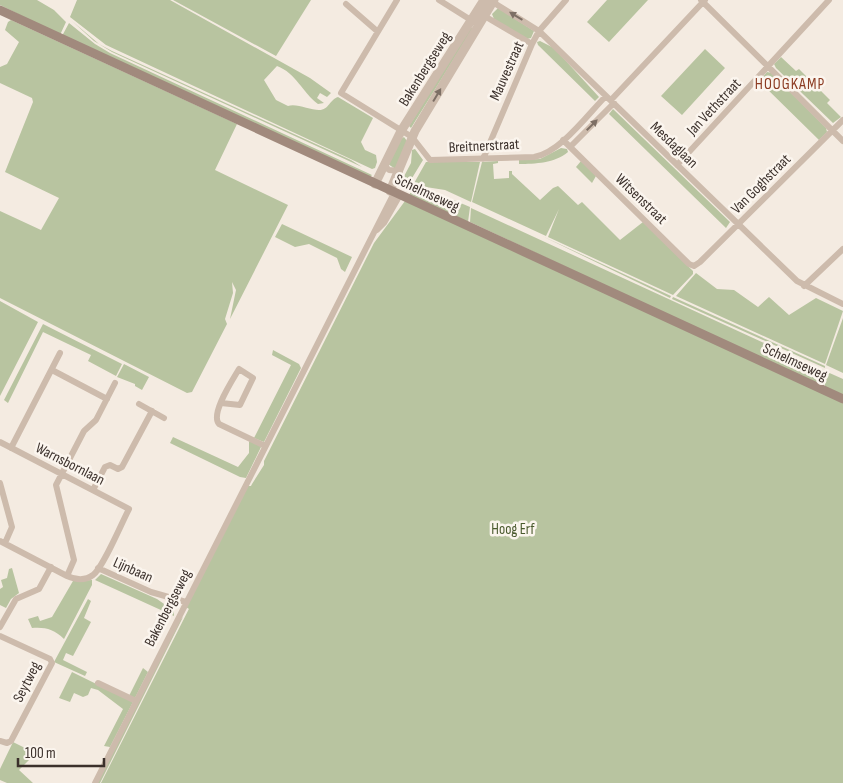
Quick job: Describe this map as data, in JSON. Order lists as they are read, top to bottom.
{
  "streets": {
    "main road": ["Schelmseweg"],
    "street": [
      "Bakenbergseweg",
      "Mauvestraat",
      "Jan Vethstraat",
      "Mesdaglaan",
      "Breitnerstraat",
      "Van Goghstraat",
      "Witsenstraat",
      "Warnsbornlaan",
      "Lijnbaan",
      "Seytweg"
    ]
  },
  "crossings": [
    ["Bakenbergseweg", "Mesdaglaan"],
    ["Bakenbergseweg", "Breitnerstraat"],
    ["Bakenbergseweg", "Schelmseweg"],
    ["Bakenbergseweg", "Lijnbaan"],
    ["Mauvestraat", "Mesdaglaan"],
    ["Mauvestraat", "Breitnerstraat"],
    ["Jan Vethstraat", "Mesdaglaan"],
    ["Mesdaglaan", "Breitnerstraat"],
    ["Mesdaglaan", "Van Goghstraat"],
    ["Breitnerstraat", "Witsenstraat"],
    ["Van Goghstraat", "Witsenstraat"],
    ["Warnsbornlaan", "Lijnbaan"]
  ],
  "districts": ["HOOGKAMP"],
  "parks": ["Hoog Erf"],
  "scale_bar": "100 m"
}
